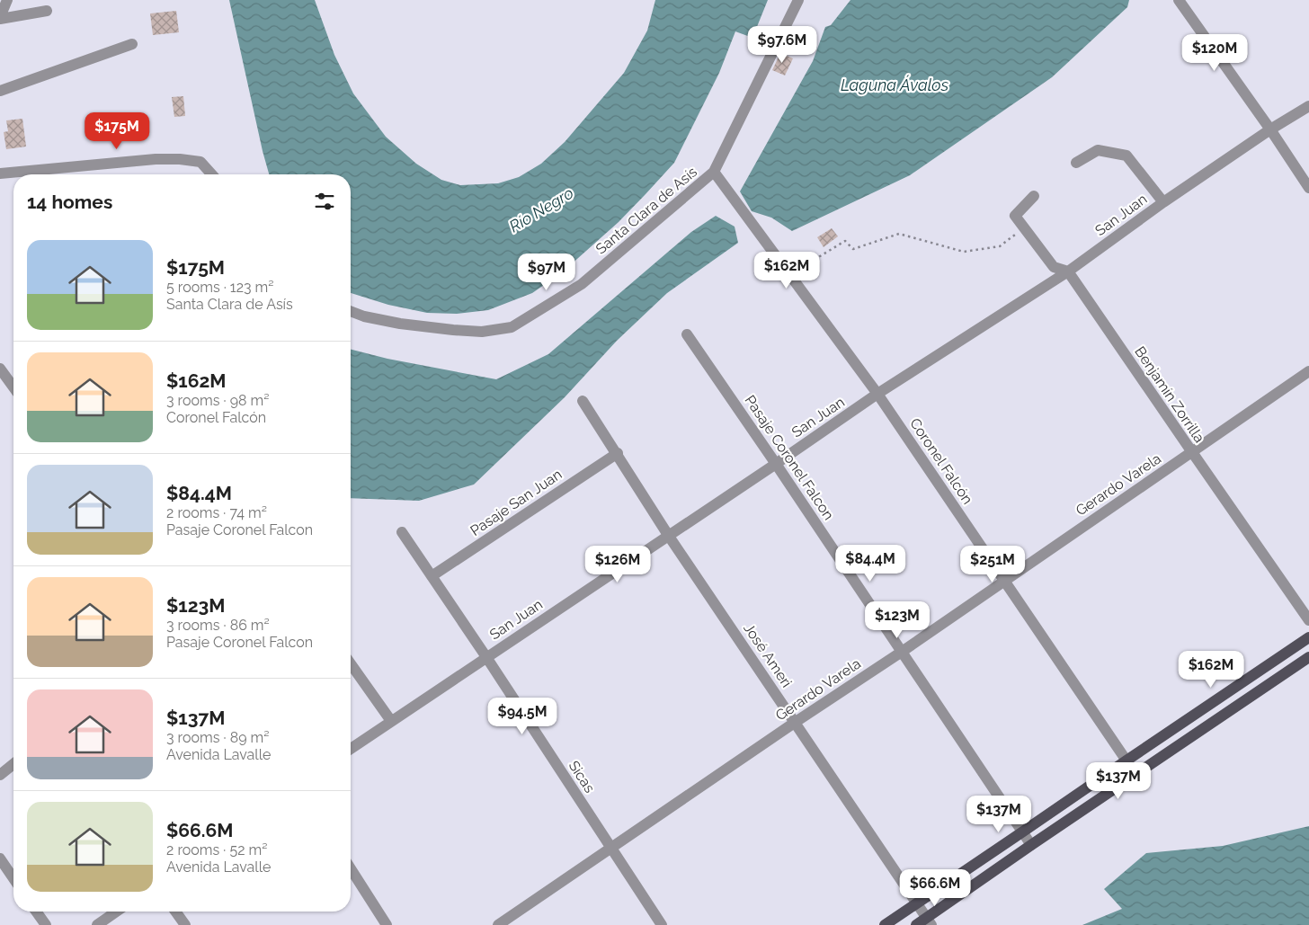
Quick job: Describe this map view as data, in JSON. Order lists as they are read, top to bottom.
{
  "streets": {
    "street": [
      "Santa Clara de Asís",
      "San Juan",
      "Benjamín Zorrilla",
      "Pasaje Coronel Falcon",
      "Coronel Falcón",
      "Gerardo Varela",
      "Pasaje San Juan",
      "José Ameri",
      "Sicas"
    ]
  },
  "crossings": [
    ["Santa Clara de Asís", "Coronel Falcón"],
    ["San Juan", "Benjamín Zorrilla"],
    ["San Juan", "Pasaje Coronel Falcon"],
    ["San Juan", "Coronel Falcón"],
    ["San Juan", "José Ameri"],
    ["San Juan", "Sicas"],
    ["Benjamín Zorrilla", "Gerardo Varela"],
    ["Pasaje Coronel Falcon", "Gerardo Varela"],
    ["Coronel Falcón", "Gerardo Varela"],
    ["Gerardo Varela", "José Ameri"],
    ["Gerardo Varela", "Sicas"],
    ["Pasaje San Juan", "José Ameri"],
    ["Pasaje San Juan", "Sicas"]
  ],
  "water": ["Laguna Ávalos", "Río Negro"],
  "page": {
    "price": [
      "$97.6M",
      "$120M",
      "$175M",
      "$162M",
      "$97M",
      "$84.4M",
      "$126M",
      "$251M",
      "$123M",
      "$162M",
      "$94.5M",
      "$137M",
      "$137M",
      "$66.6M"
    ],
    "heading": "14 homes",
    "list": [
      {
        "name": "$175M",
        "note": "5 rooms · 123 m² · Santa Clara de Asís"
      },
      {
        "name": "$162M",
        "note": "3 rooms · 98 m² · Coronel Falcón"
      },
      {
        "name": "$84.4M",
        "note": "2 rooms · 74 m² · Pasaje Coronel Falcon"
      },
      {
        "name": "$123M",
        "note": "3 rooms · 86 m² · Pasaje Coronel Falcon"
      },
      {
        "name": "$137M",
        "note": "3 rooms · 89 m² · Avenida Lavalle"
      },
      {
        "name": "$66.6M",
        "note": "2 rooms · 52 m² · Avenida Lavalle"
      }
    ]
  }
}
